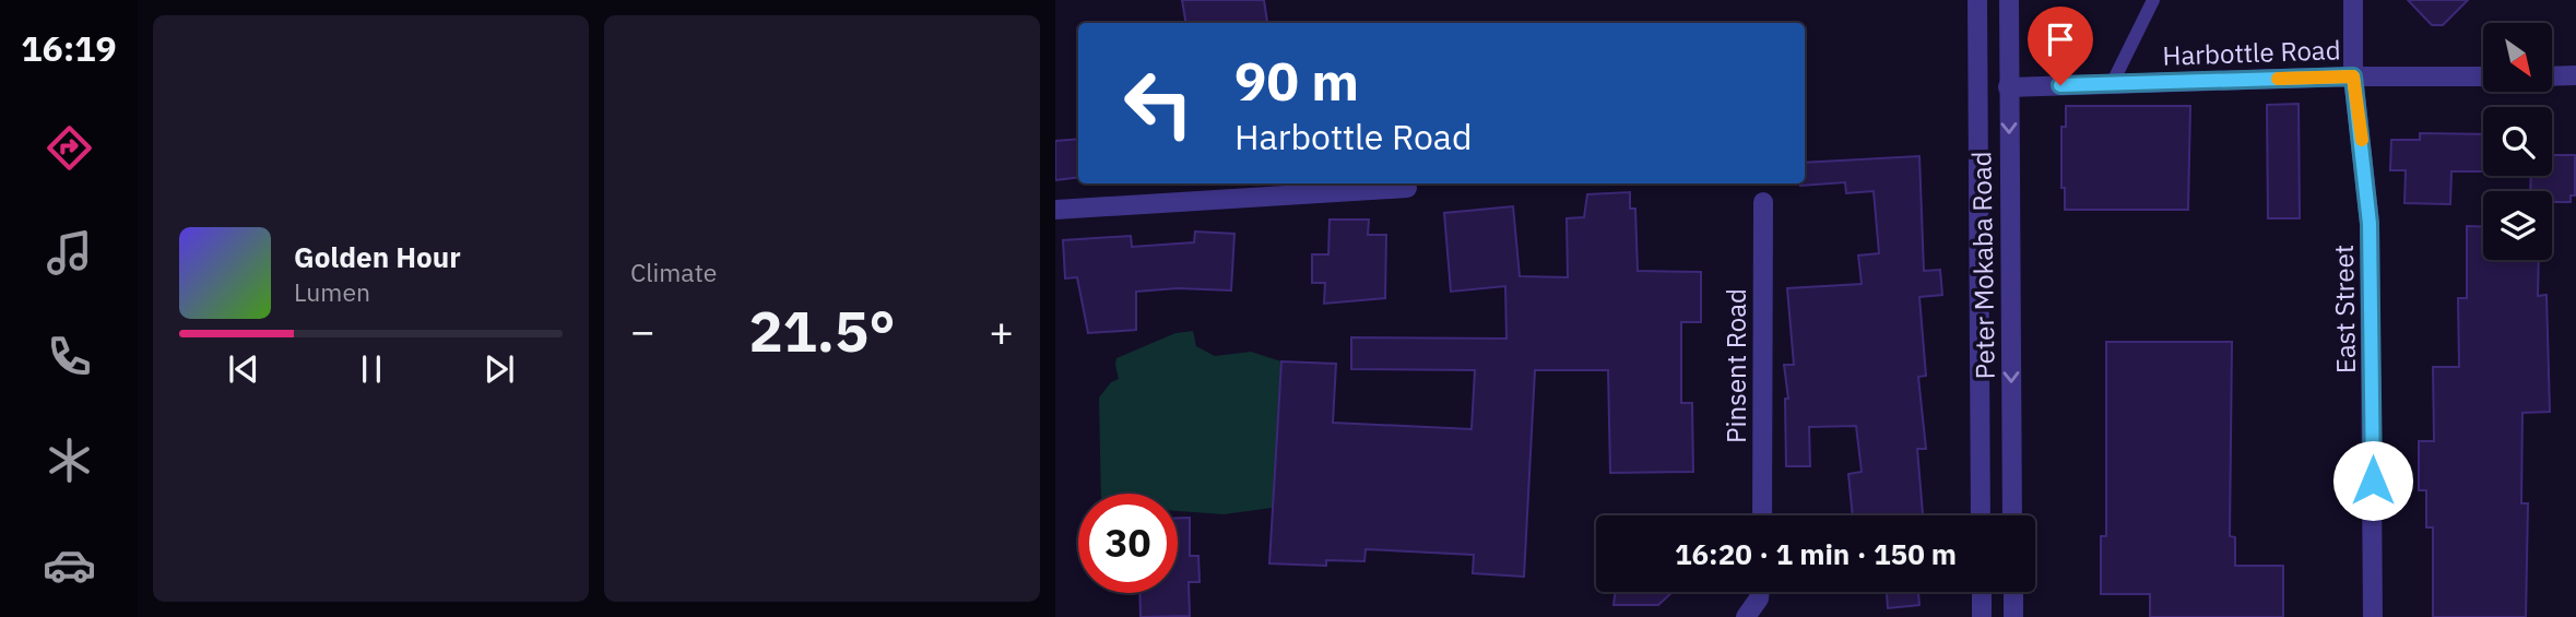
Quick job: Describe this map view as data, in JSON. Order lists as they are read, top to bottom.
{
  "streets": {
    "street": [
      "Harbottle Road",
      "Peter Mokaba Road",
      "East Street",
      "Pinsent Road"
    ]
  },
  "crossings": [
    ["Harbottle Road", "Peter Mokaba Road"],
    ["Harbottle Road", "East Street"]
  ],
  "north": "bottom right",
  "page": {
    "tabs": "16:19",
    "tile": "Climate",
    "turn": ["90 m", "Harbottle Road"],
    "song": ["Golden Hour", "Lumen"],
    "heat": ["−", "21.5°", "+"],
    "limit": "30",
    "trip": "16:20 · 1 min · 150 m"
  }
}
